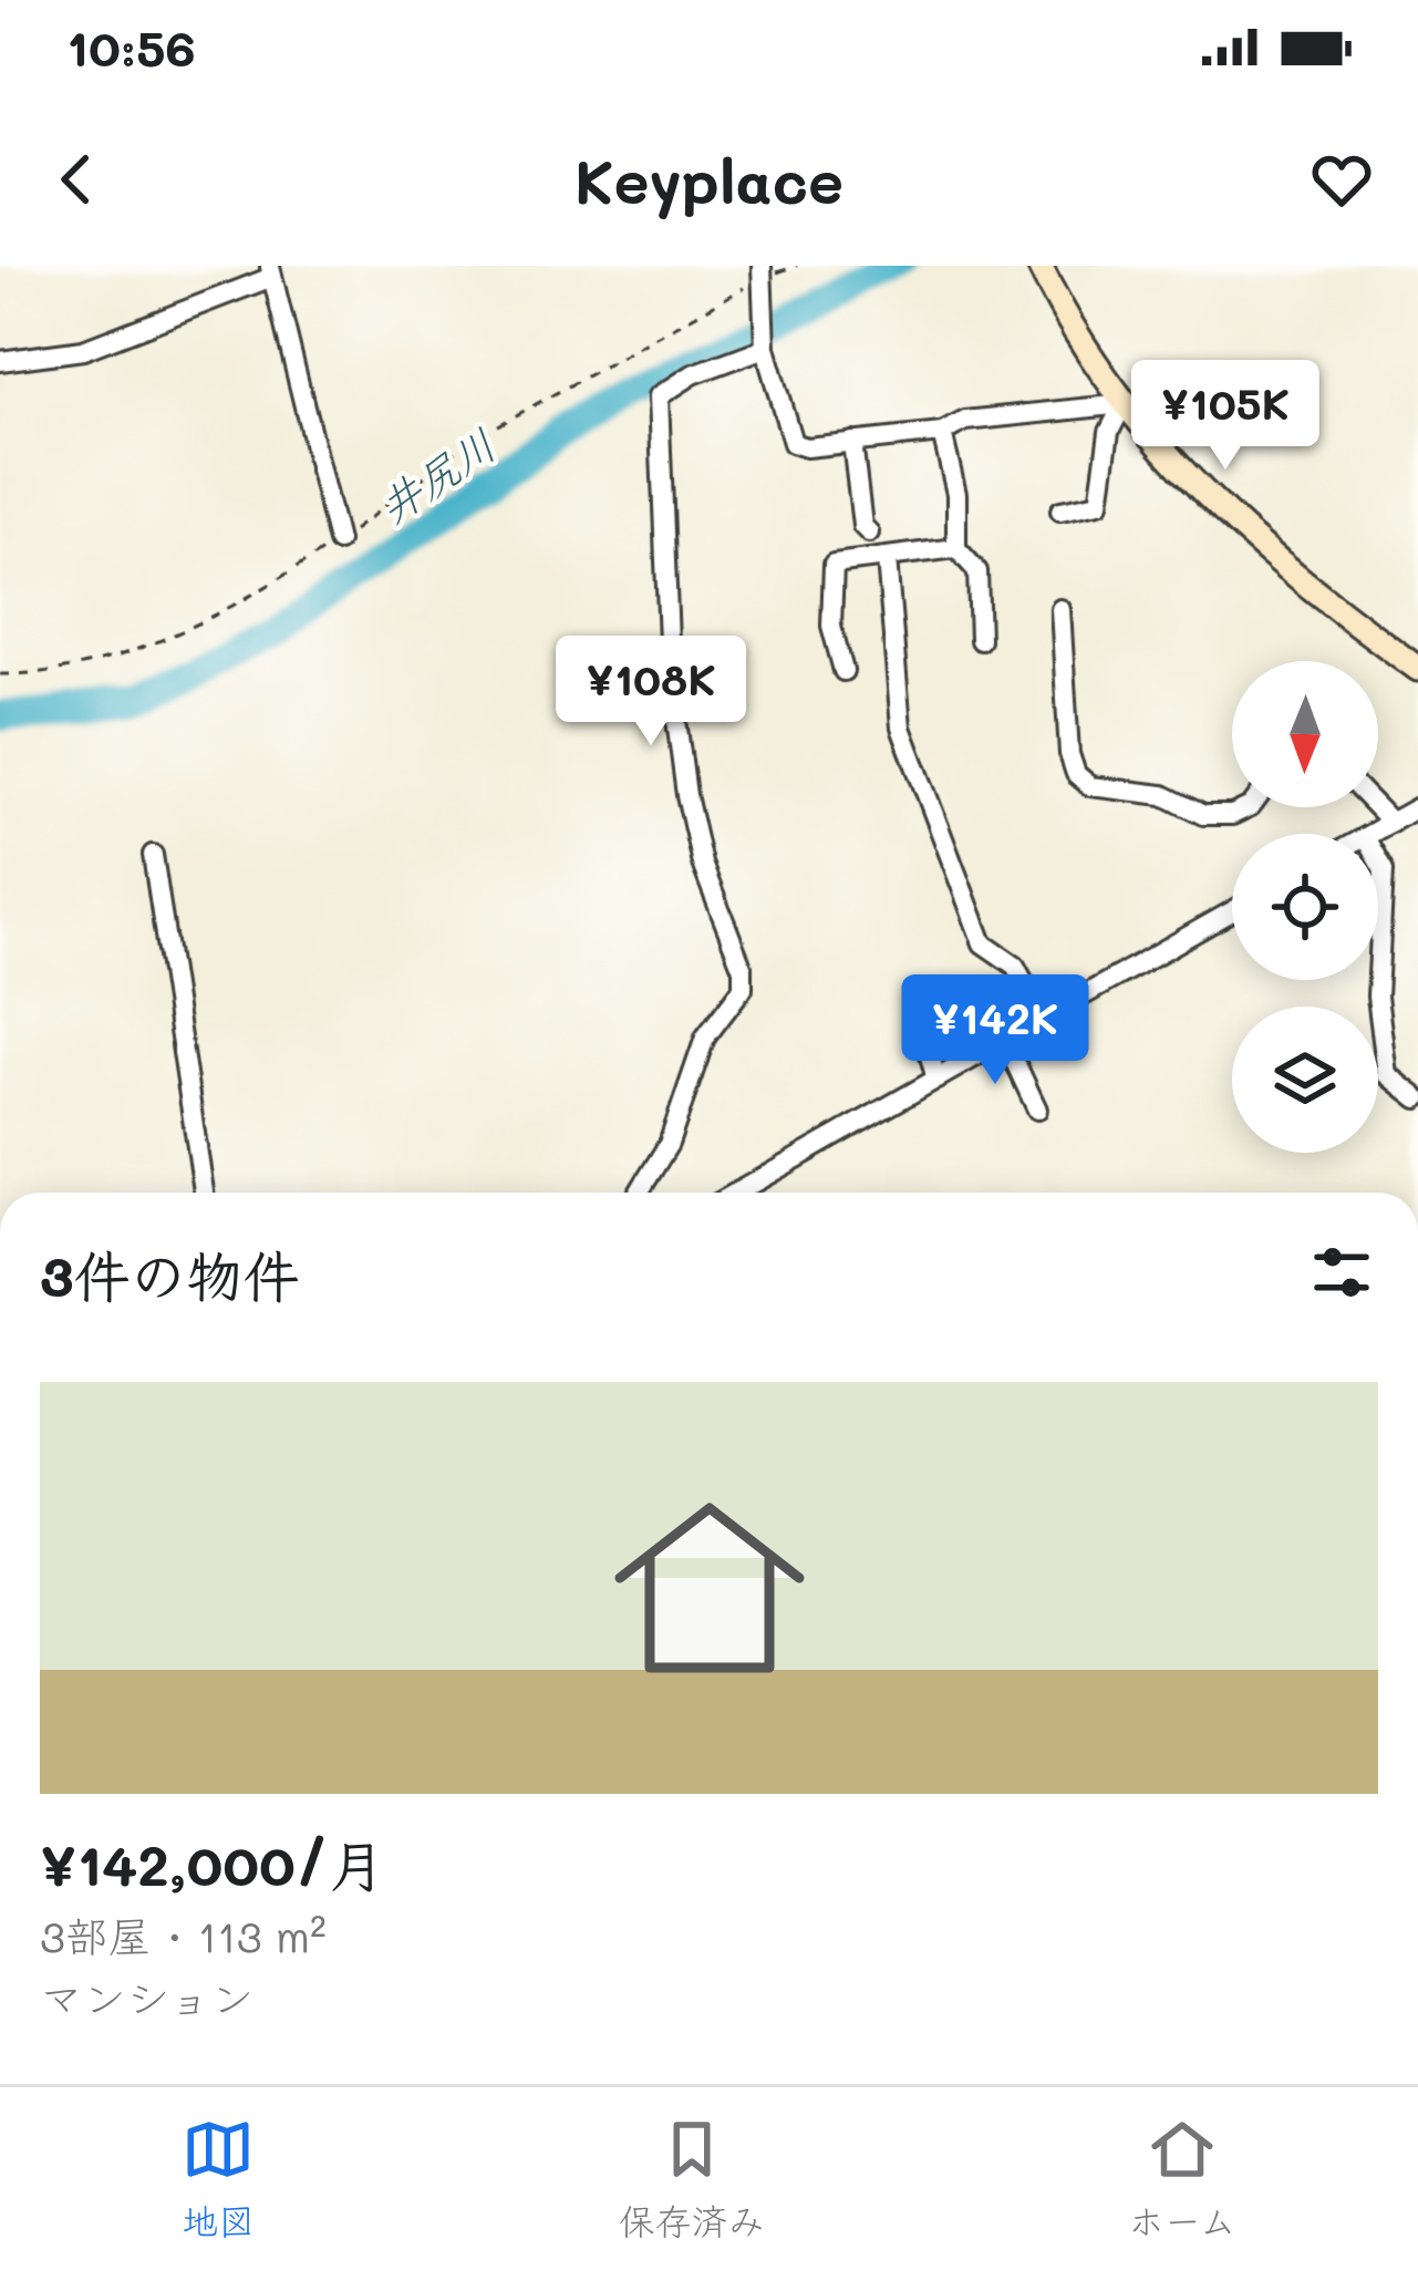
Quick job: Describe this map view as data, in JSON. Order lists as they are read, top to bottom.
{
  "water": ["井尻川"],
  "north": "bottom",
  "page": {
    "status": "10:56",
    "header": "Keyplace",
    "price": ["¥105K", "¥108K", "¥142K"],
    "heading": "3件の物件",
    "list": [
      {
        "name": "¥142,000/月",
        "note": "3部屋 · 113 m² · マンション"
      }
    ],
    "tabs": ["地図", "保存済み", "ホーム"]
  }
}
